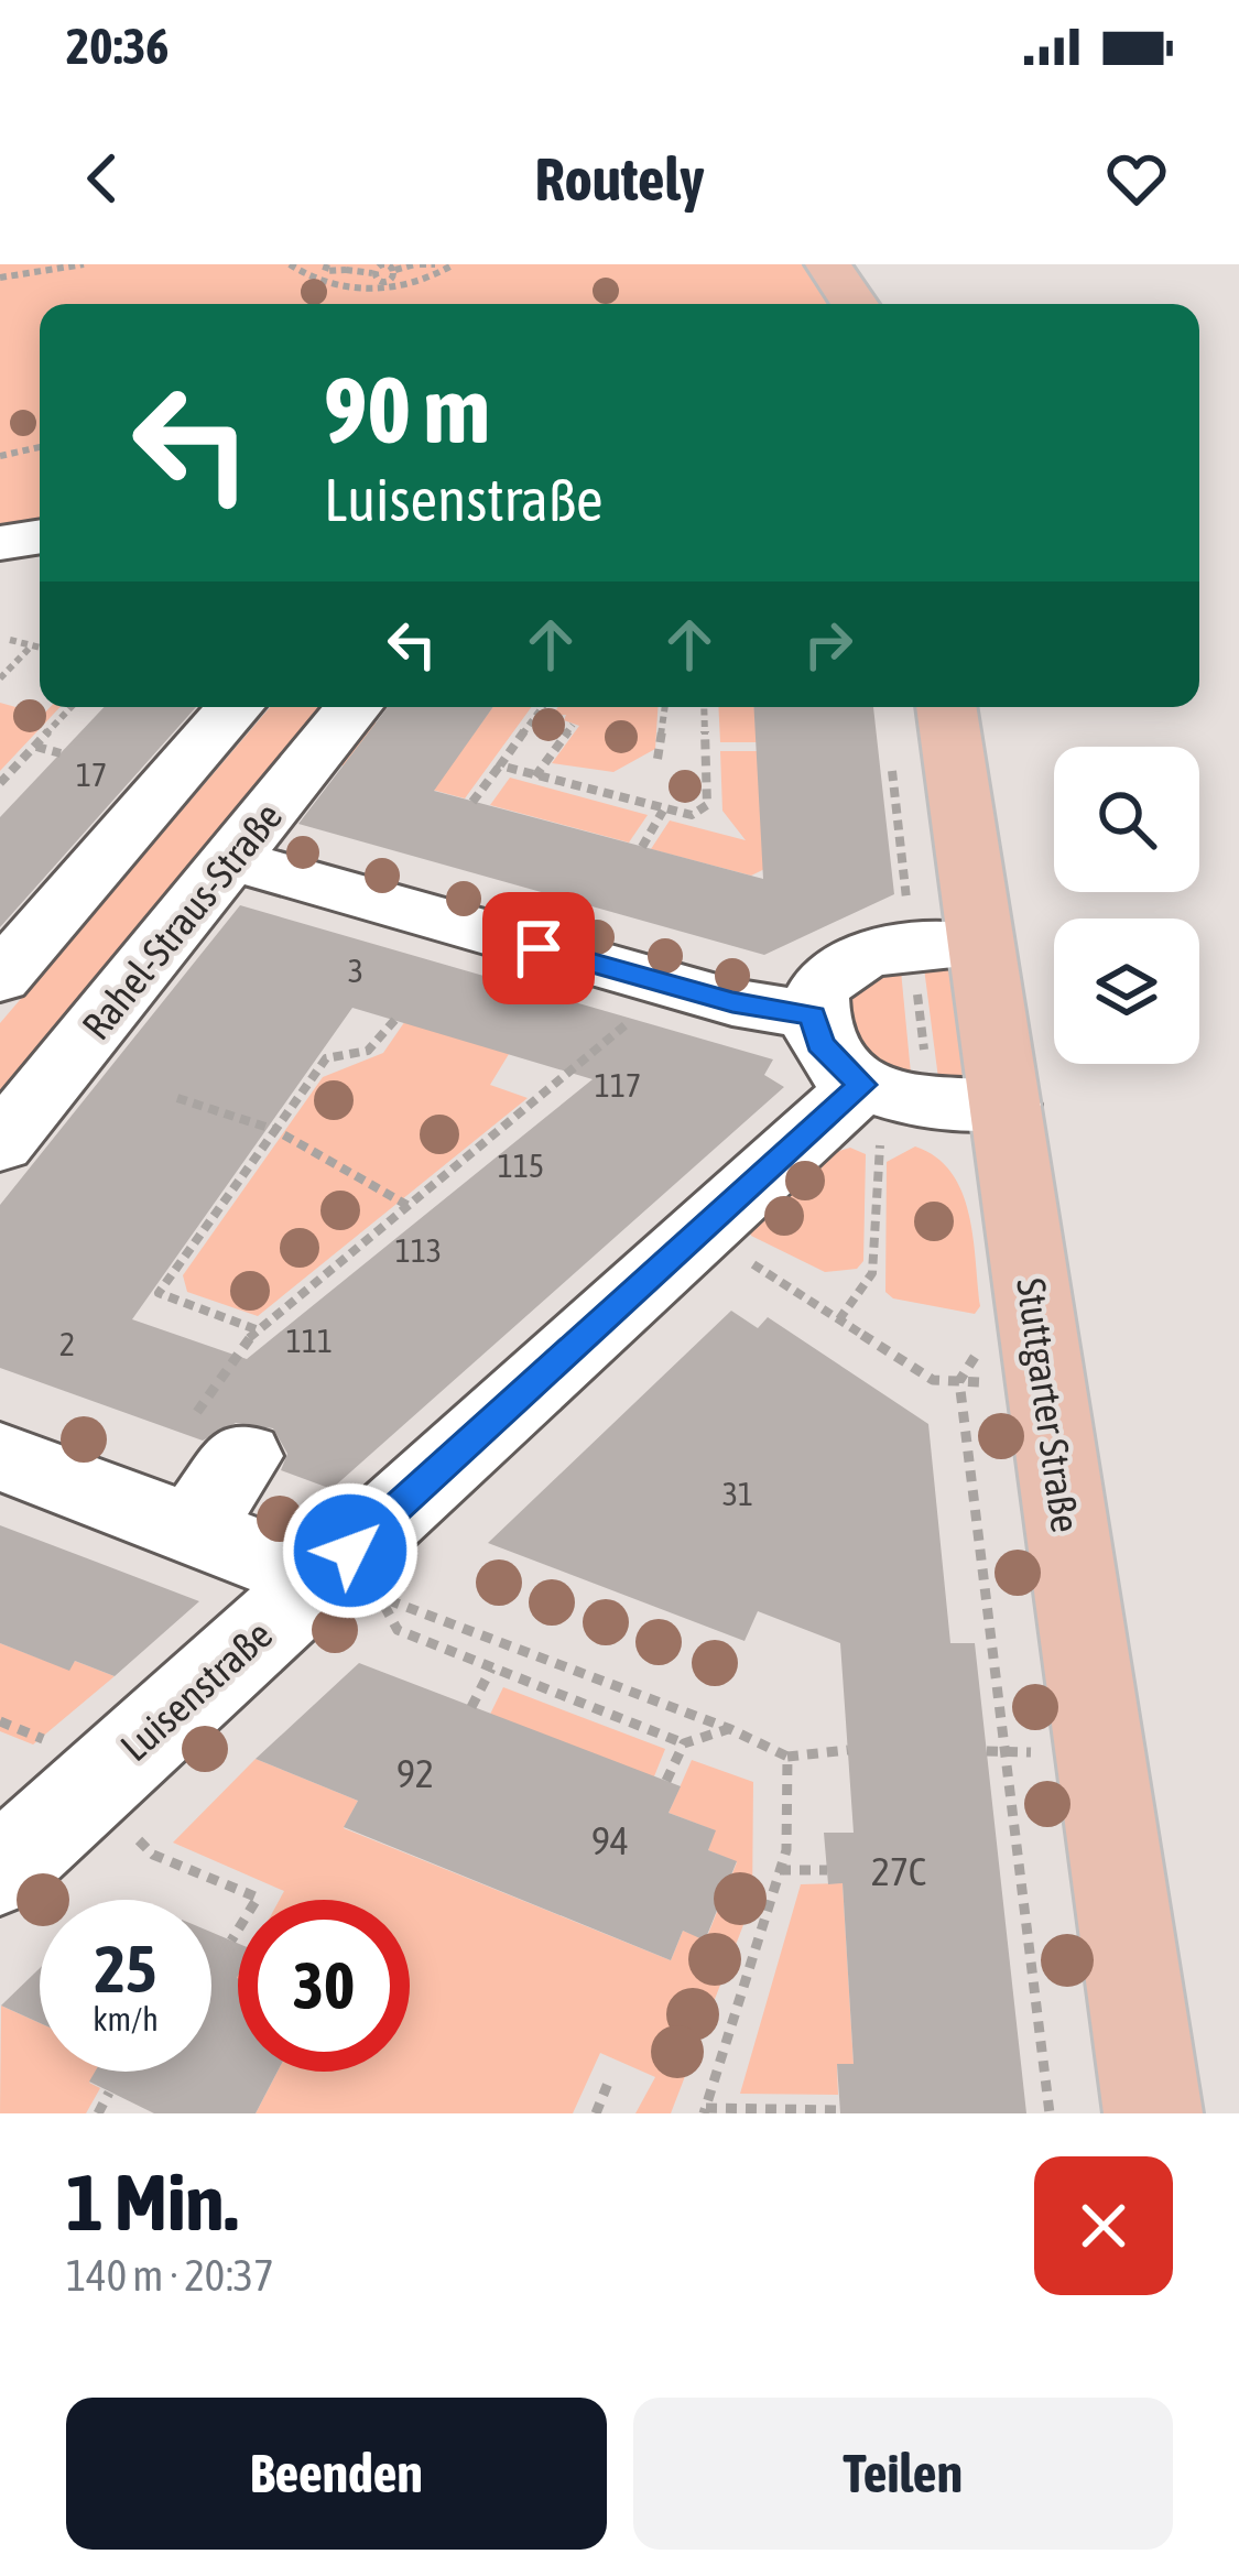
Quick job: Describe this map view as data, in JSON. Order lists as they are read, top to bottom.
{
  "streets": {
    "main road": ["Stuttgarter Straße"],
    "street": ["Rahel-Straus-Straße", "Luisenstraße"]
  },
  "house_numbers": [
    "17",
    "3",
    "117",
    "115",
    "113",
    "111",
    "2",
    "31",
    "92",
    "94",
    "27C"
  ],
  "page": {
    "status": "20:36",
    "header": "Routely",
    "turn": ["90 m", "Luisenstraße"],
    "speed": "25 km/h",
    "limit": "30",
    "heading": ["1 Min.", "140 m · 20:37"],
    "buttons": ["Beenden", "Teilen"]
  }
}
